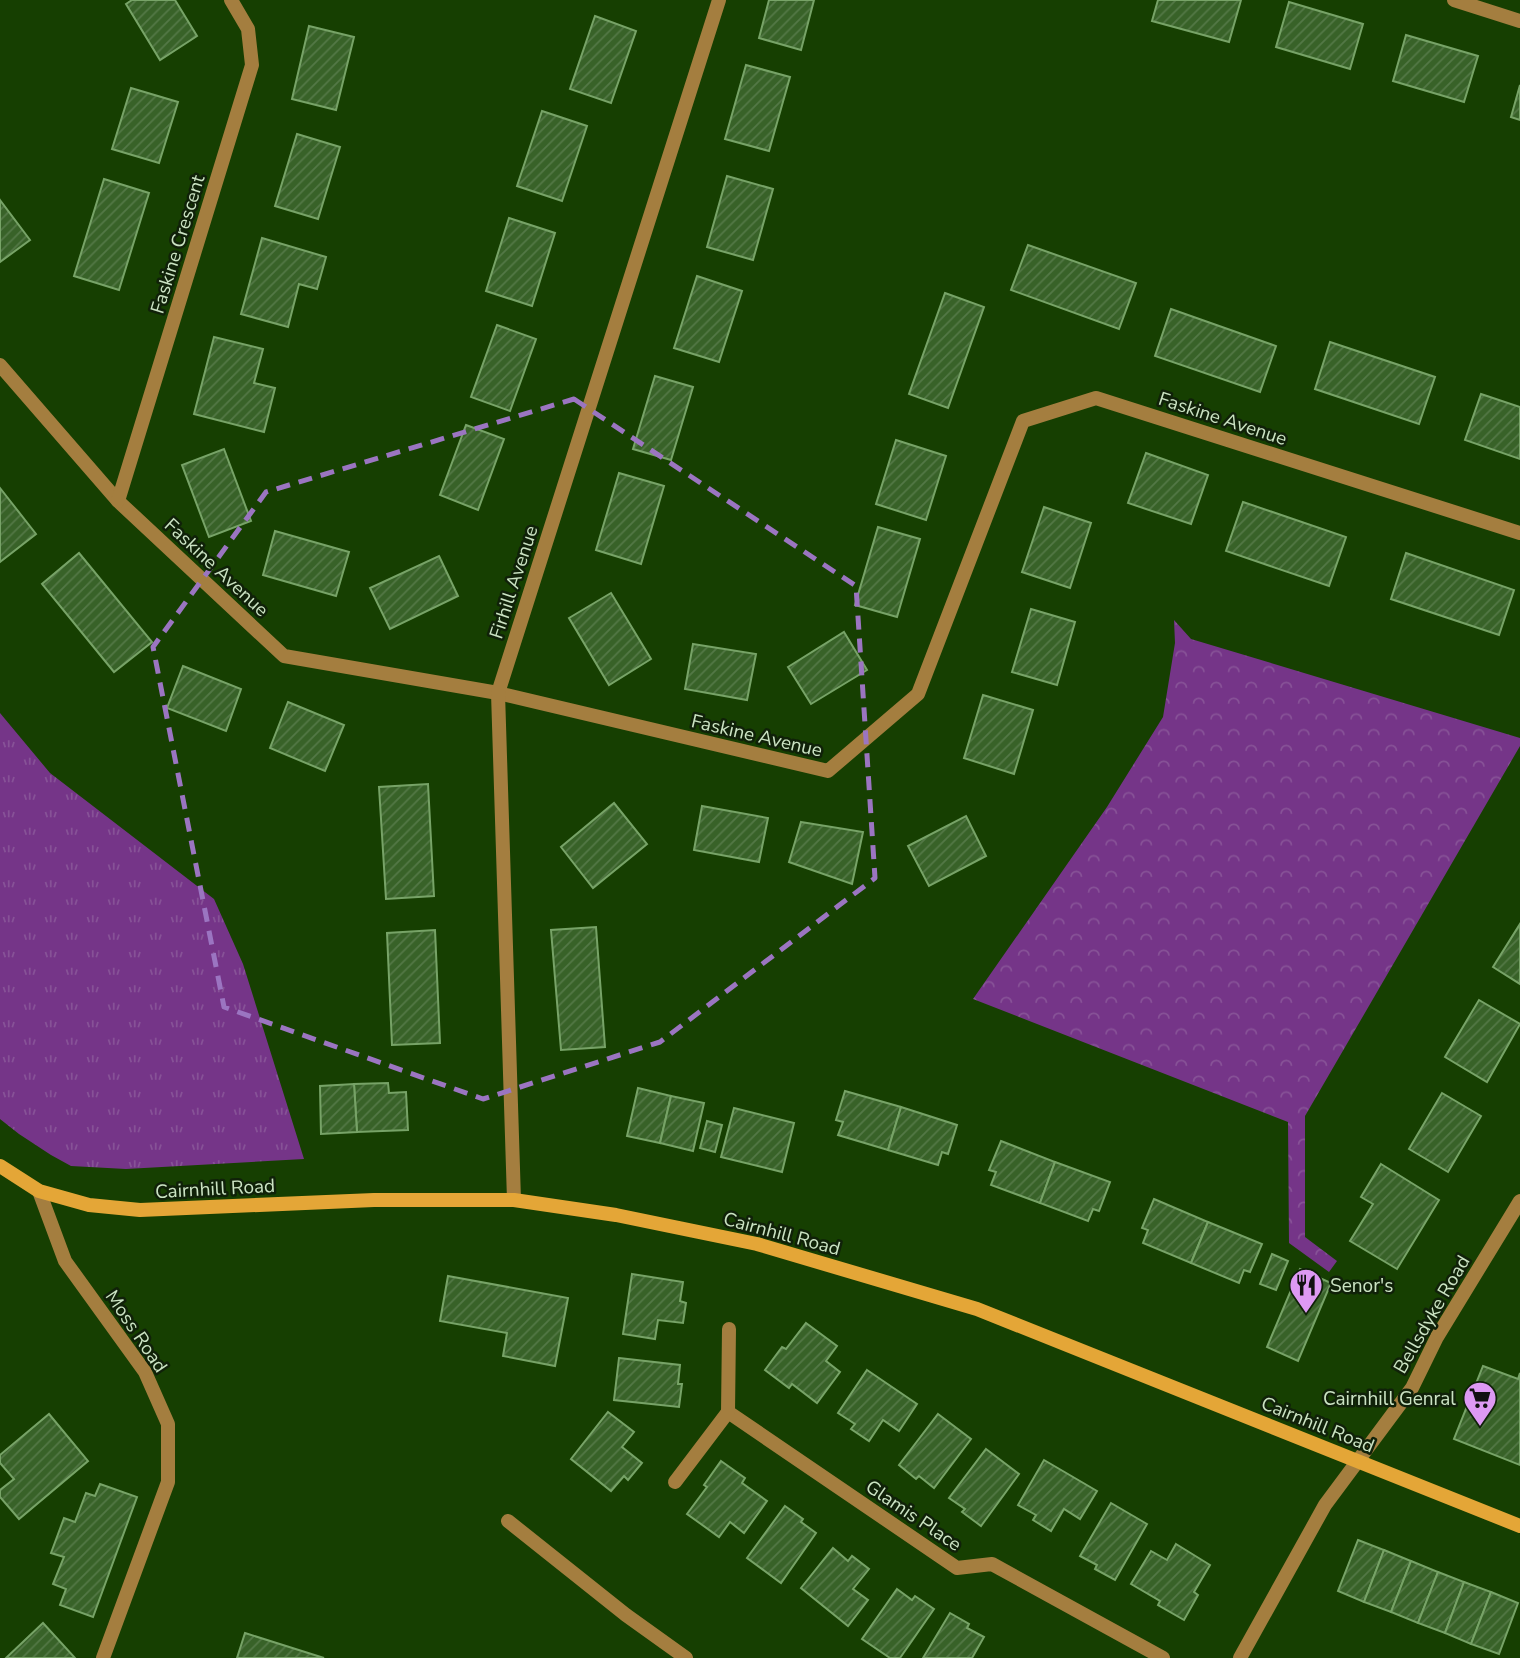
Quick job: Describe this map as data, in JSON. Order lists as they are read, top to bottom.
{
  "streets": {
    "main road": ["Cairnhill Road"],
    "street": [
      "Faskine Crescent",
      "Faskine Avenue",
      "Firhill Avenue",
      "Bellsdyke Road",
      "Moss Road",
      "Glamis Place"
    ]
  },
  "crossings": [
    ["Faskine Crescent", "Faskine Avenue"],
    ["Faskine Avenue", "Firhill Avenue"],
    ["Firhill Avenue", "Cairnhill Road"],
    ["Cairnhill Road", "Bellsdyke Road"],
    ["Cairnhill Road", "Moss Road"]
  ],
  "places": {
    "restaurant": ["Senor's"],
    "supermarket": ["Cairnhill Genral"]
  }
}
